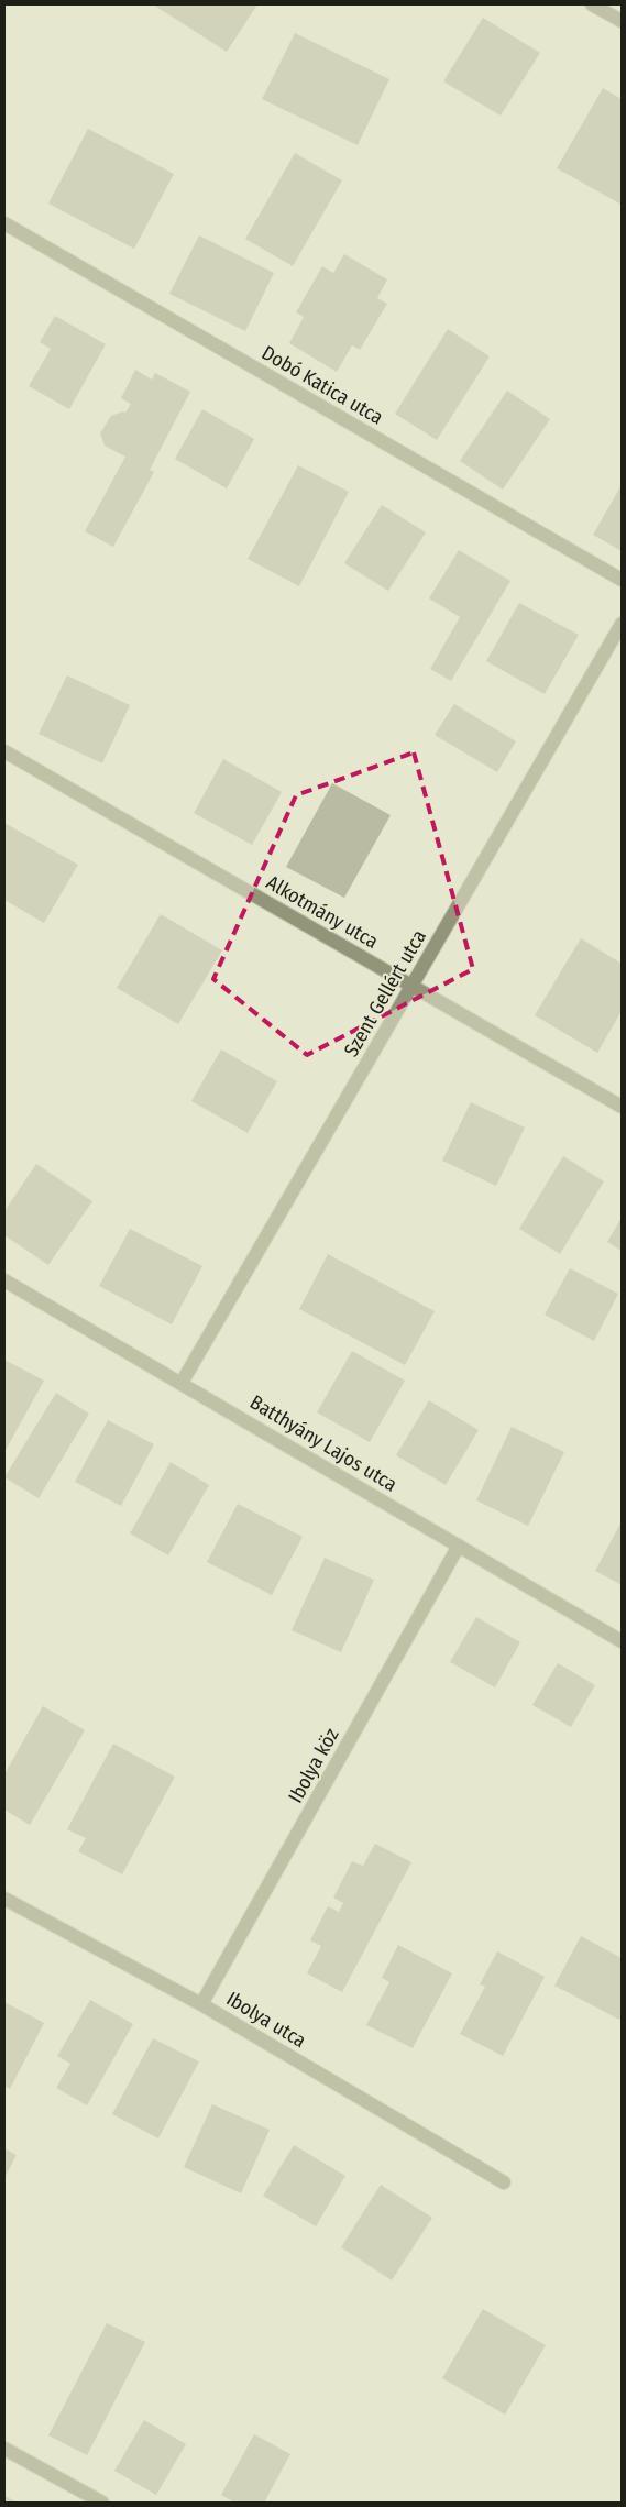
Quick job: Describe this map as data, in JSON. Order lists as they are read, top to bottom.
{
  "streets": {
    "street": [
      "Dobó Katica utca",
      "Alkotmány utca",
      "Szent Gellért utca",
      "Batthyány Lajos utca",
      "Ibolya köz",
      "Ibolya utca"
    ]
  },
  "crossings": [
    ["Alkotmány utca", "Szent Gellért utca"],
    ["Szent Gellért utca", "Batthyány Lajos utca"],
    ["Batthyány Lajos utca", "Ibolya köz"],
    ["Ibolya köz", "Ibolya utca"]
  ]
}
